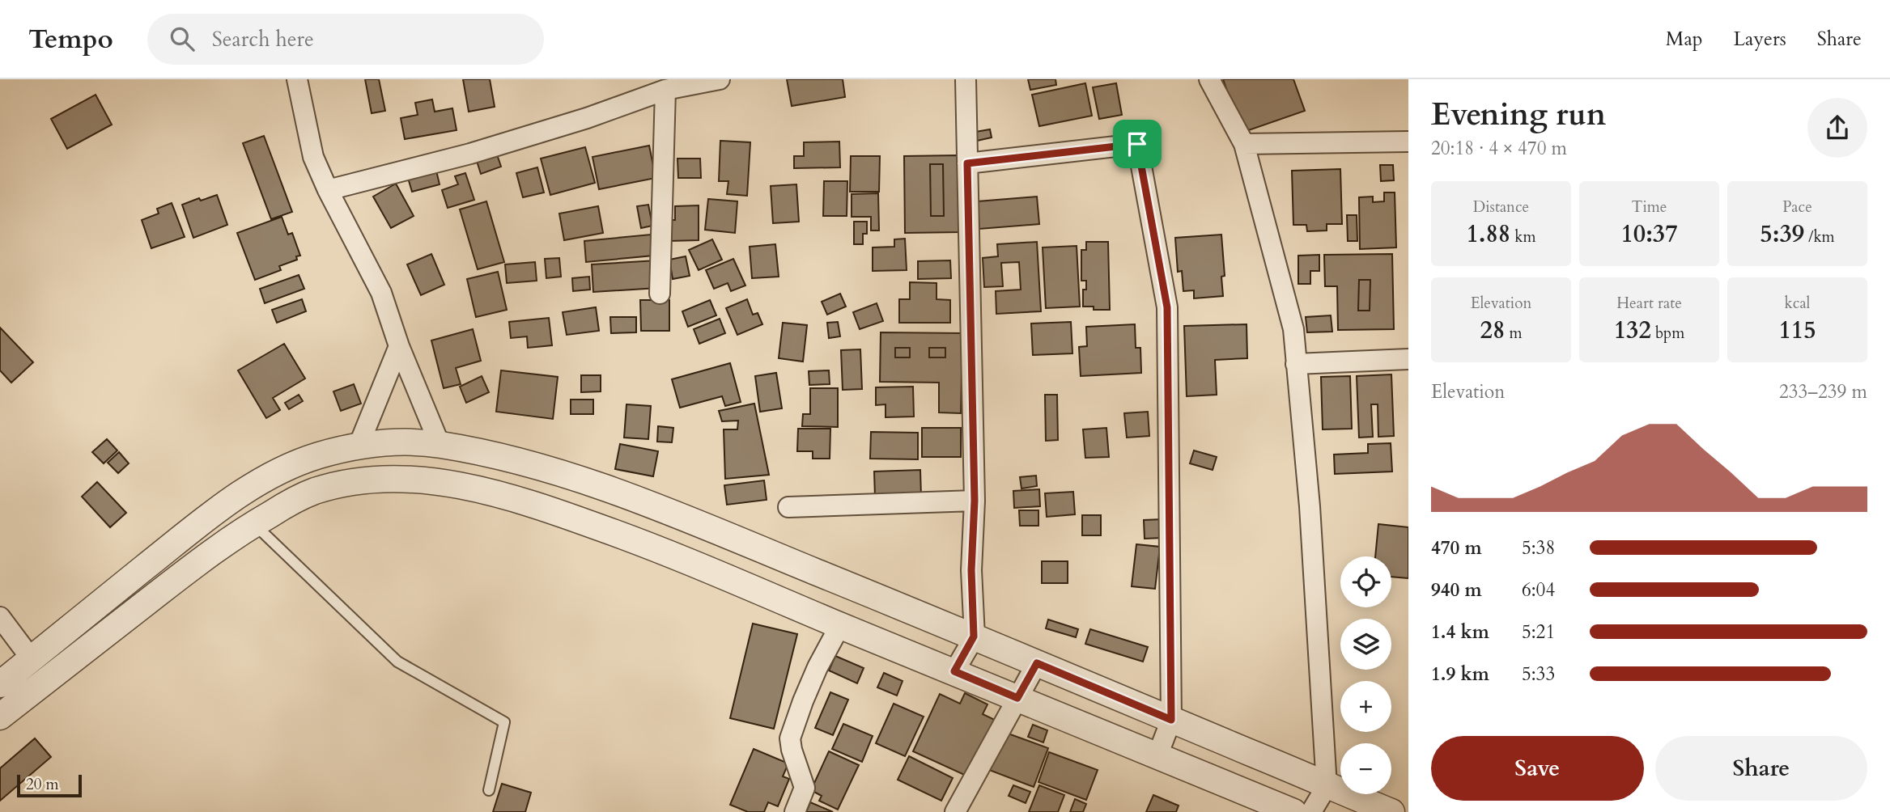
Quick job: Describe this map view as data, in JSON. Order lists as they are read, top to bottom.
{
  "scale_bar": "20 m",
  "page": {
    "header": "Tempo",
    "search": "Search here",
    "nav": ["Map", "Layers", "Share"],
    "heading": ["Evening run", "20:18 · 4 × 470 m"],
    "stats": [
      ["Distance", "1.88 km"],
      ["Time", "10:37"],
      ["Pace", "5:39 /km"],
      ["Elevation", "28 m"],
      ["Heart rate", "132 bpm"],
      ["kcal", "115"]
    ],
    "chart": ["Elevation", "233–239 m"],
    "list": [
      {
        "name": "470 m",
        "note": "5:38"
      },
      {
        "name": "940 m",
        "note": "6:04"
      },
      {
        "name": "1.4 km",
        "note": "5:21"
      },
      {
        "name": "1.9 km",
        "note": "5:33"
      }
    ],
    "map_buttons": ["+", "−"],
    "buttons": ["Save", "Share"],
    "scale": "20 m"
  }
}
